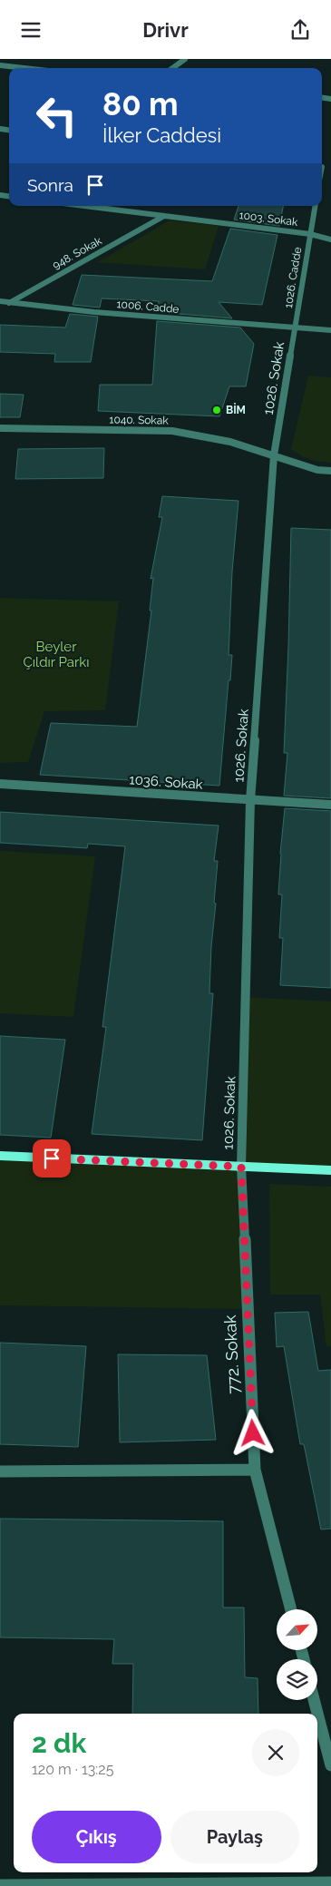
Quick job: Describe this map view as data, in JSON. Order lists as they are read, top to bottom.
{
  "streets": {
    "street": [
      "1003. Sokak",
      "948. Sokak",
      "1026. Cadde",
      "1006. Cadde",
      "1026. Sokak",
      "1040. Sokak",
      "1036. Sokak",
      "772. Sokak"
    ]
  },
  "crossings": [
    ["1003. Sokak", "948. Sokak"],
    ["1003. Sokak", "1026. Cadde"],
    ["948. Sokak", "1006. Cadde"],
    ["1026. Cadde", "1006. Cadde"],
    ["1026. Cadde", "1026. Sokak"],
    ["1006. Cadde", "1026. Sokak"],
    ["1026. Sokak", "1040. Sokak"],
    ["1026. Sokak", "1036. Sokak"],
    ["1026. Sokak", "772. Sokak"]
  ],
  "parks": ["Beyler Çıldır Parkı"],
  "places": ["BİM"],
  "north": "top right",
  "page": {
    "header": "Drivr",
    "turn": ["80 m", "İlker Caddesi"],
    "then": "Sonra",
    "heading": ["2 dk", "120 m · 13:25"],
    "buttons": ["Çıkış", "Paylaş"]
  }
}
